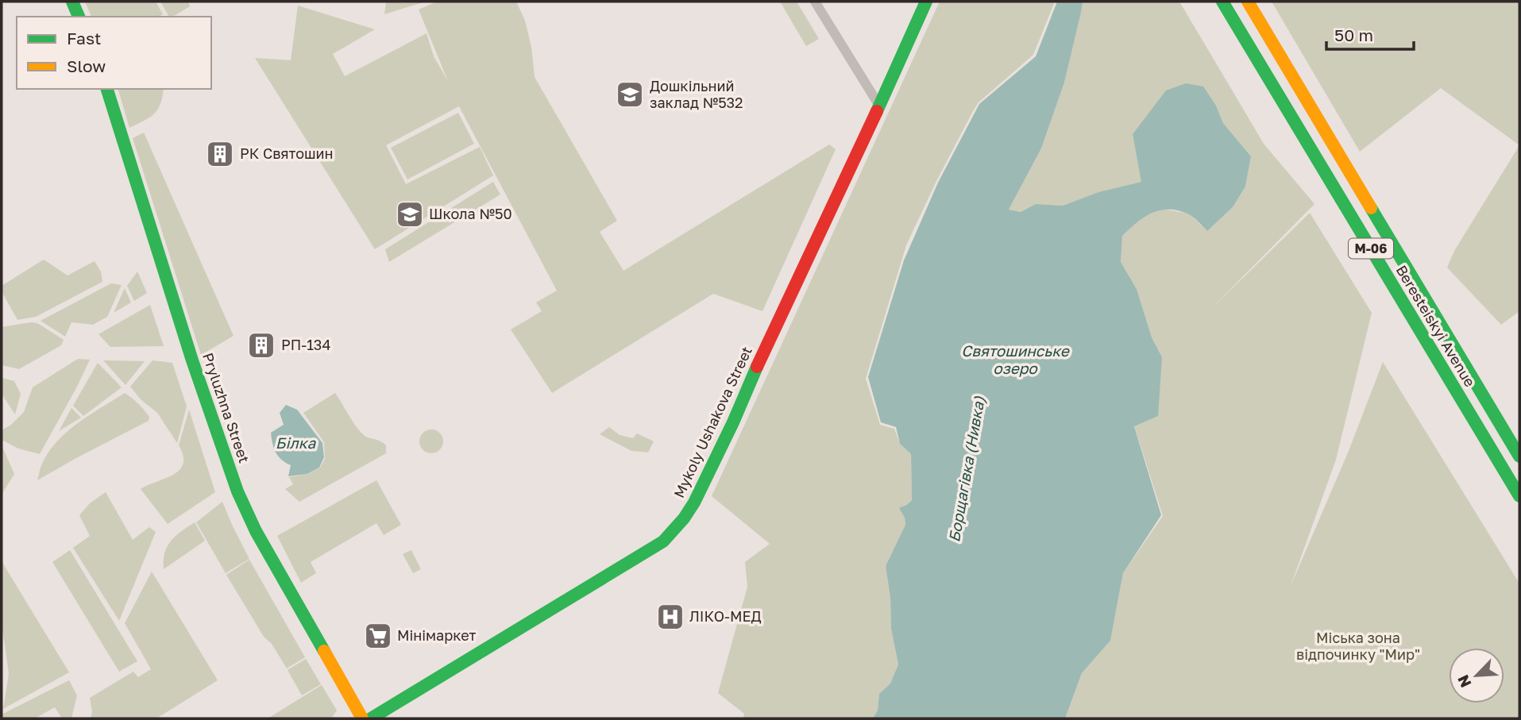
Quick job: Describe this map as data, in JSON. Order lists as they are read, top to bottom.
{
  "streets": {
    "main road": [
      "М-06",
      "Beresteiskyi Avenue",
      "Pryluzhna Street",
      "Mykoly Ushakova Street"
    ]
  },
  "water": ["Святошинське озеро", "Білка", "Борщагівка (Нивка)"],
  "parks": ["Міська зона відпочинку \"Мир\""],
  "places": {
    "school or university": ["Дошкільний заклад №532", "Школа №50"],
    "building": ["РК Святошин", "РП-134"],
    "hospital": ["ЛІКО-МЕД"],
    "supermarket": ["Мінімаркет"]
  },
  "legend": ["Fast", "Slow"],
  "scale_bar": "50 m",
  "north": "bottom left"
}
